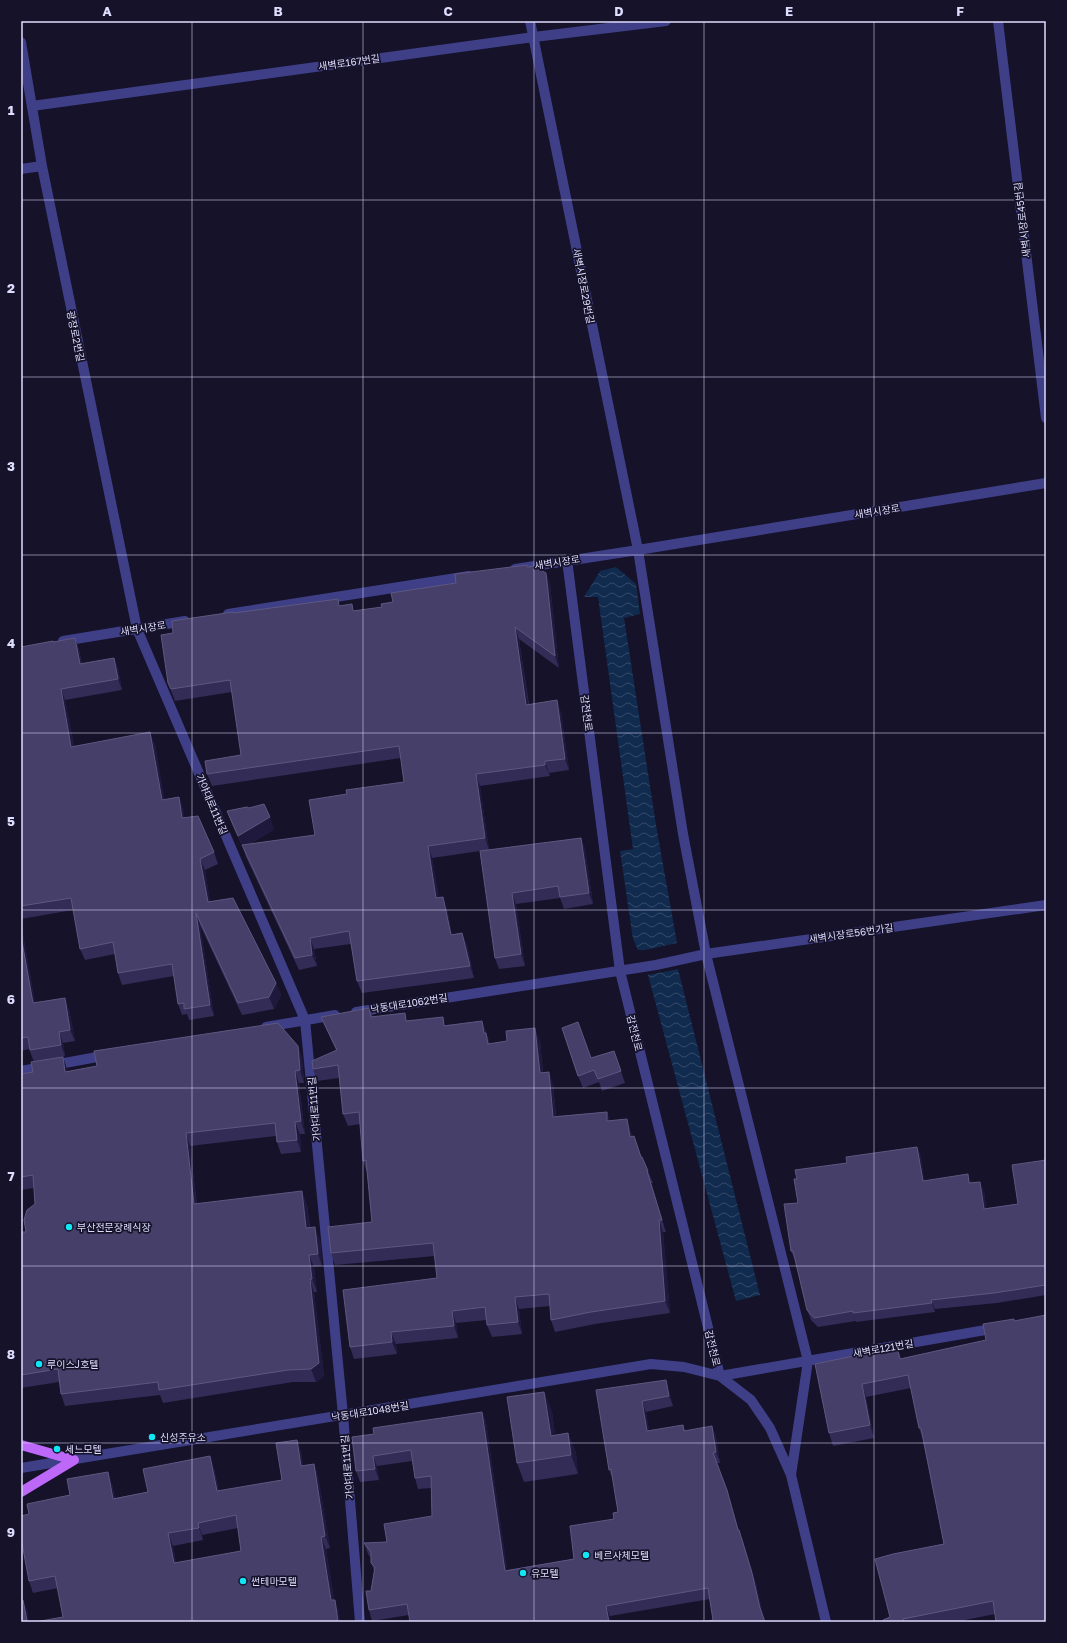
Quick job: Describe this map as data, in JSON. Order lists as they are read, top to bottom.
{
  "streets": {
    "street": [
      "새벽로167번길",
      "새벽시장로45번길",
      "새벽시장로29번길",
      "광장로2번길",
      "새벽시장로",
      "감전천로",
      "가야대로11번길",
      "새벽시장로56번가길",
      "낙동대로1062번길",
      "새벽로121번길",
      "낙동대로1048번길"
    ]
  },
  "crossings": [
    ["새벽로167번길", "새벽시장로29번길"],
    ["새벽로167번길", "광장로2번길"],
    ["새벽시장로29번길", "새벽시장로"],
    ["새벽시장로29번길", "감전천로"],
    ["광장로2번길", "새벽시장로"],
    ["광장로2번길", "가야대로11번길"],
    ["새벽시장로", "감전천로"],
    ["새벽시장로", "가야대로11번길"],
    ["감전천로", "새벽시장로56번가길"],
    ["감전천로", "낙동대로1062번길"],
    ["감전천로", "새벽로121번길"],
    ["감전천로", "낙동대로1048번길"],
    ["가야대로11번길", "낙동대로1062번길"],
    ["가야대로11번길", "낙동대로1048번길"],
    ["새벽시장로56번가길", "낙동대로1062번길"],
    ["새벽로121번길", "낙동대로1048번길"]
  ],
  "places": [
    "부산전문장례식장",
    "루이스J호텔",
    "신성주유소",
    "세느모텔",
    "베르사체모텔",
    "유모텔",
    "썬테마모텔"
  ],
  "grid": {
    "columns": [
      "A",
      "B",
      "C",
      "D",
      "E",
      "F"
    ],
    "rows": [
      "1",
      "2",
      "3",
      "4",
      "5",
      "6",
      "7",
      "8",
      "9"
    ]
  }
}
